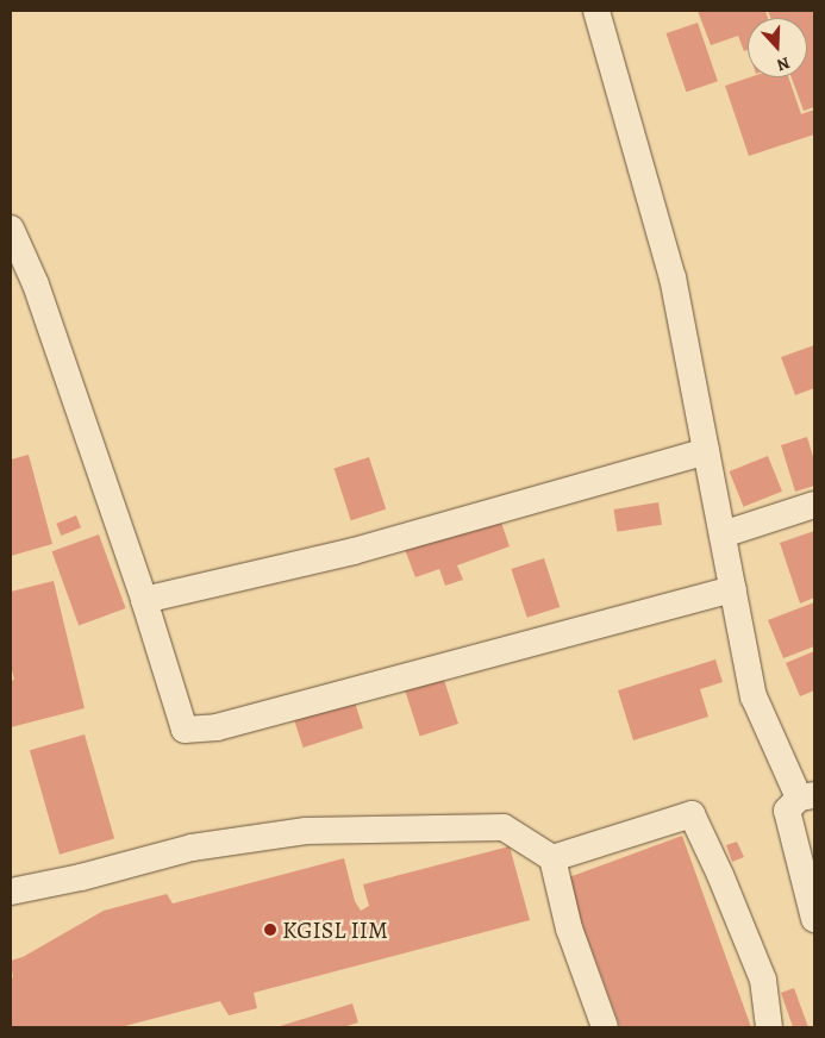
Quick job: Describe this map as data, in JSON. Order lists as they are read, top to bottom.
{
  "places": ["KGISL IIM"],
  "north": "bottom"
}
